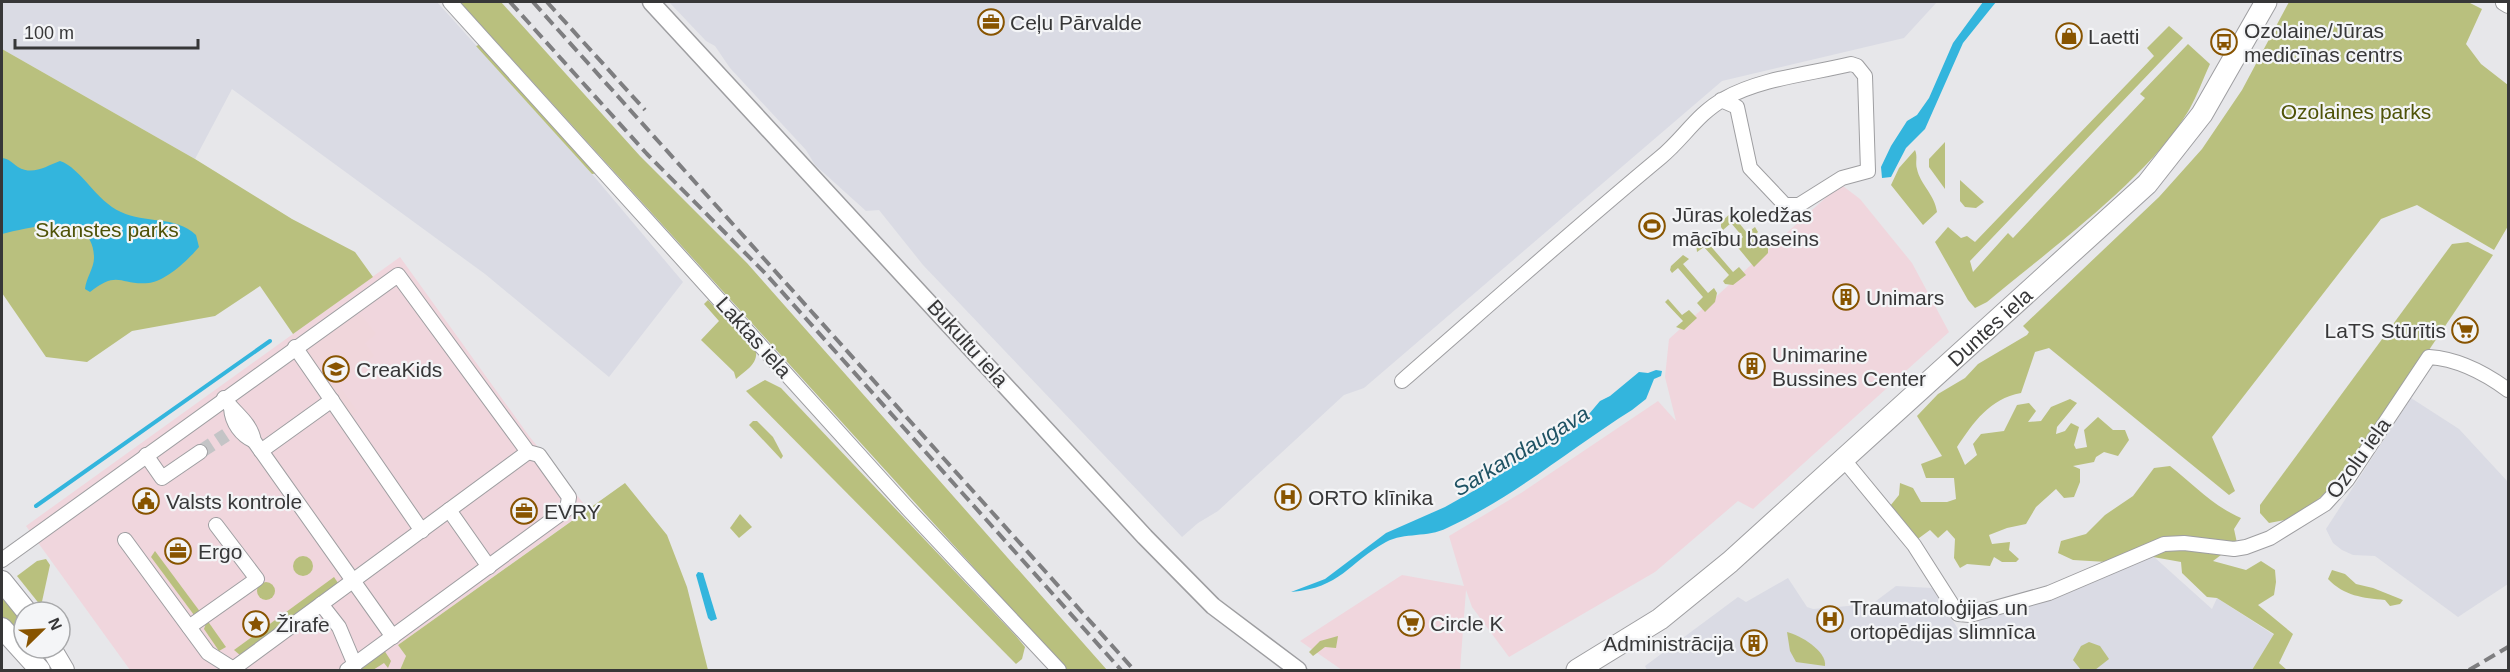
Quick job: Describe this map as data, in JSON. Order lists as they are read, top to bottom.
{
  "streets": {
    "main road": ["Duntes iela"],
    "street": ["Laktas iela", "Bukultu iela", "Ozolu iela"]
  },
  "crossings": [
    ["Duntes iela", "Ozolu iela"]
  ],
  "water": ["Sarkandaugava"],
  "parks": ["Ozolaines parks", "Skanstes parks"],
  "places": {
    "office": ["Ceļu Pārvalde", "EVRY", "Ergo"],
    "shop": ["Laetti"],
    "bus stop": ["Ozolaine/Jūras medicīnas centrs"],
    "sports": ["Jūras koledžas mācību baseins"],
    "building": ["Unimars", "Unimarine Bussines Center", "Administrācija"],
    "supermarket": ["LaTS Stūrītis", "Circle K"],
    "school or university": ["CreaKids"],
    "hospital": ["ORTO klīnika", "Traumatoloģijas un ortopēdijas slimnīca"],
    "public building": ["Valsts kontrole"],
    "place": ["Žirafe"]
  },
  "scale_bar": "100 m",
  "north": "top right"
}
